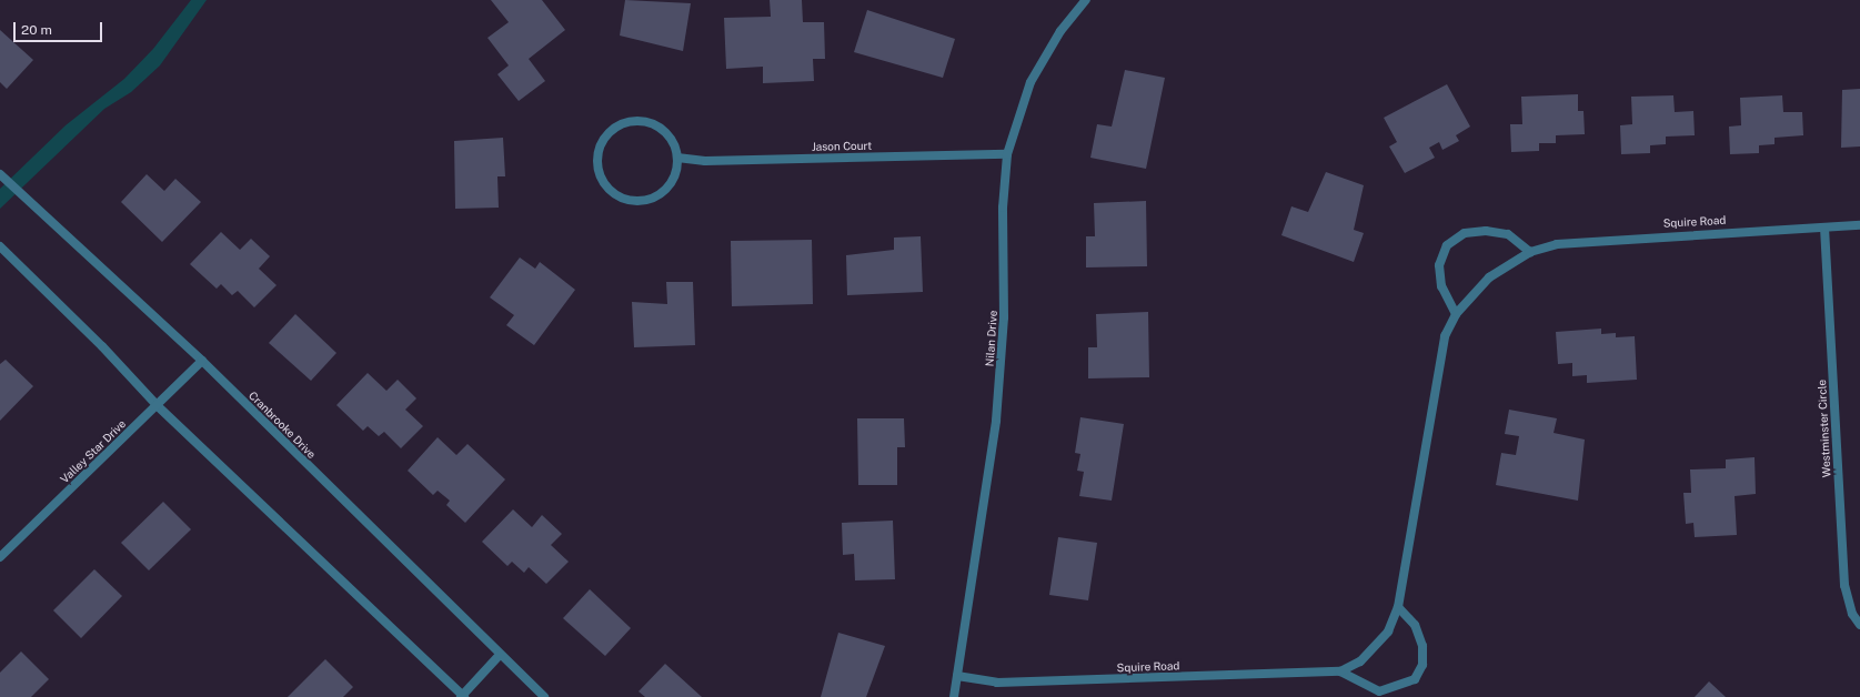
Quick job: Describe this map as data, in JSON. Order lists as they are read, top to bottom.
{
  "streets": {
    "street": [
      "Jason Court",
      "Squire Road",
      "Nilan Drive",
      "Cranbrooke Drive",
      "Westminster Circle",
      "Valley Star Drive"
    ]
  },
  "crossings": [
    ["Jason Court", "Nilan Drive"],
    ["Squire Road", "Nilan Drive"],
    ["Squire Road", "Westminster Circle"],
    ["Cranbrooke Drive", "Valley Star Drive"]
  ],
  "scale_bar": "20 m"
}
